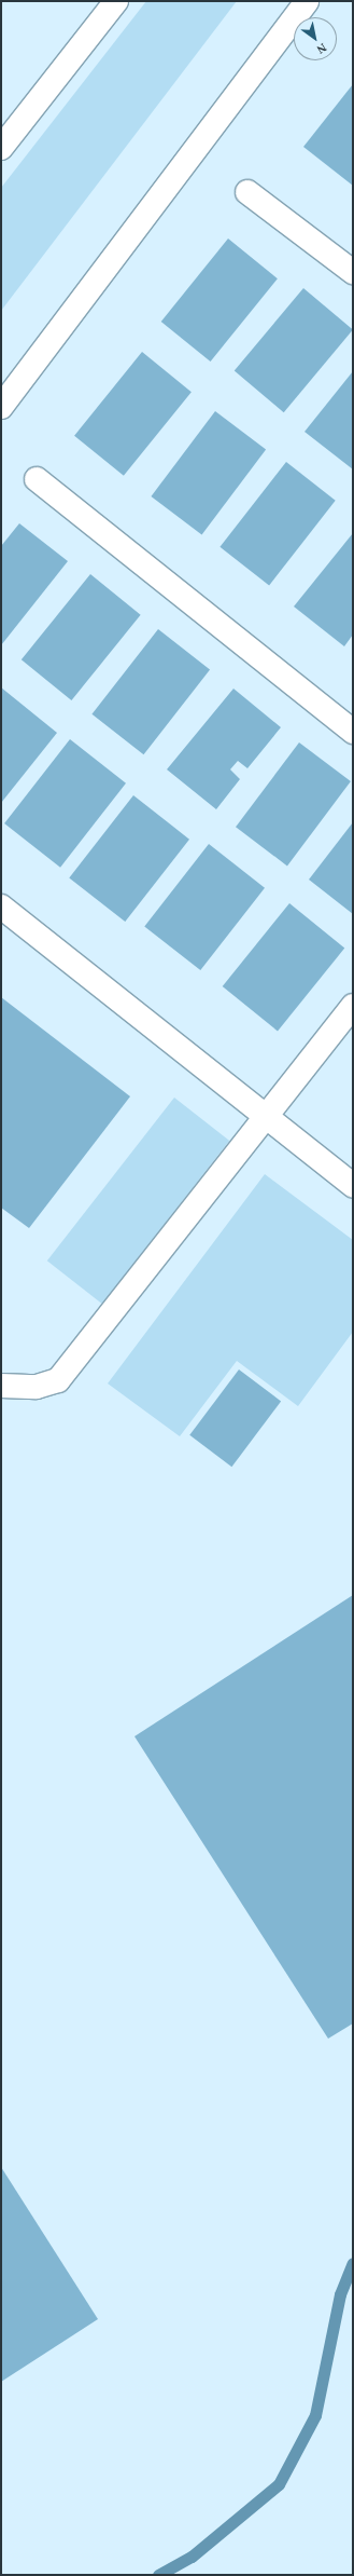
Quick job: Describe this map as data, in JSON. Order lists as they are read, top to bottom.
{
  "north": "bottom right"
}
